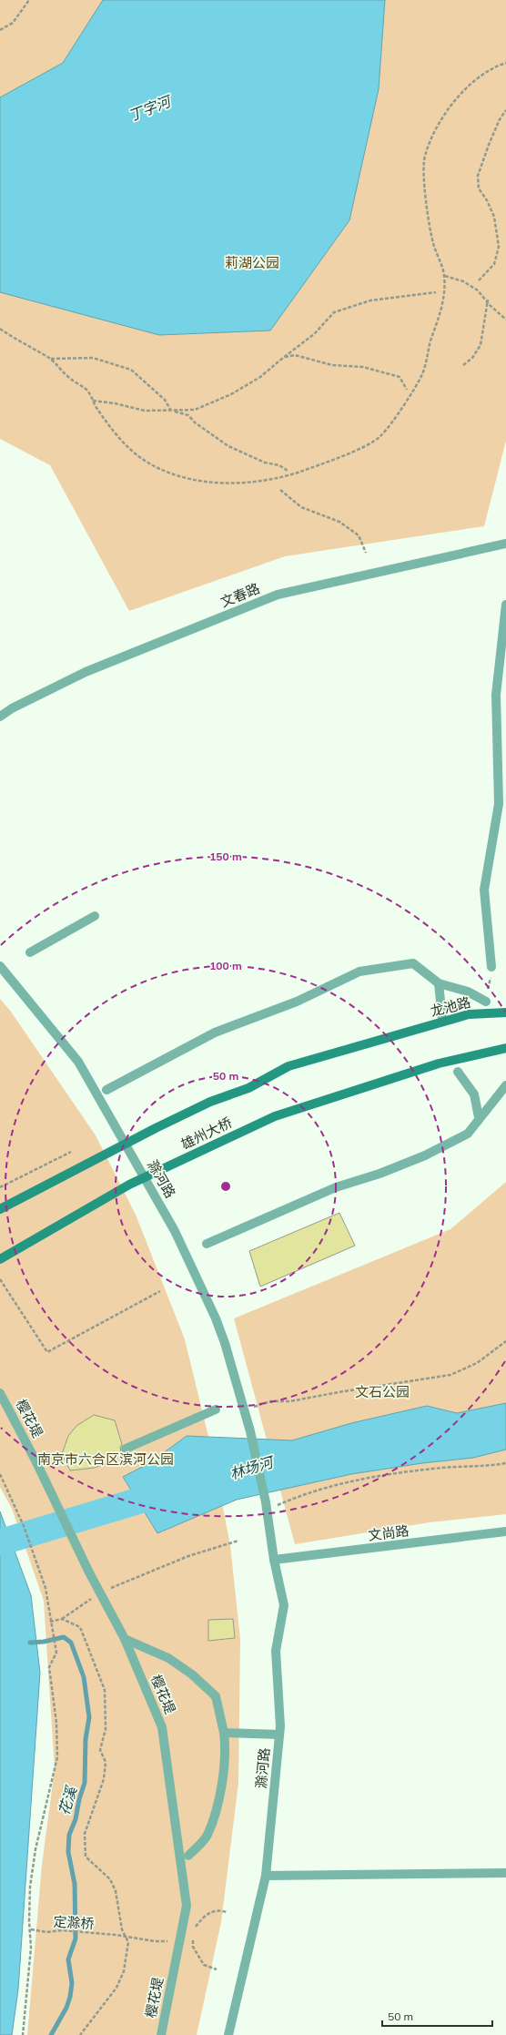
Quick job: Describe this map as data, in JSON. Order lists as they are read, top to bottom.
{
  "streets": {
    "main road": ["龙池路", "雄州大桥"],
    "street": [
      "文春路",
      "滁河路",
      "樱花堤",
      "文尚路"
    ],
    "path": ["定滁桥"]
  },
  "crossings": [
    ["龙池路", "雄州大桥"],
    ["滁河路", "文尚路"]
  ],
  "water": ["丁字河", "林场河", "花溪"],
  "parks": ["莉湖公园", "文石公园", "南京市六合区滨河公园"],
  "scale_bar": "50 m",
  "rings": ["150 m", "100 m", "50 m"]
}
